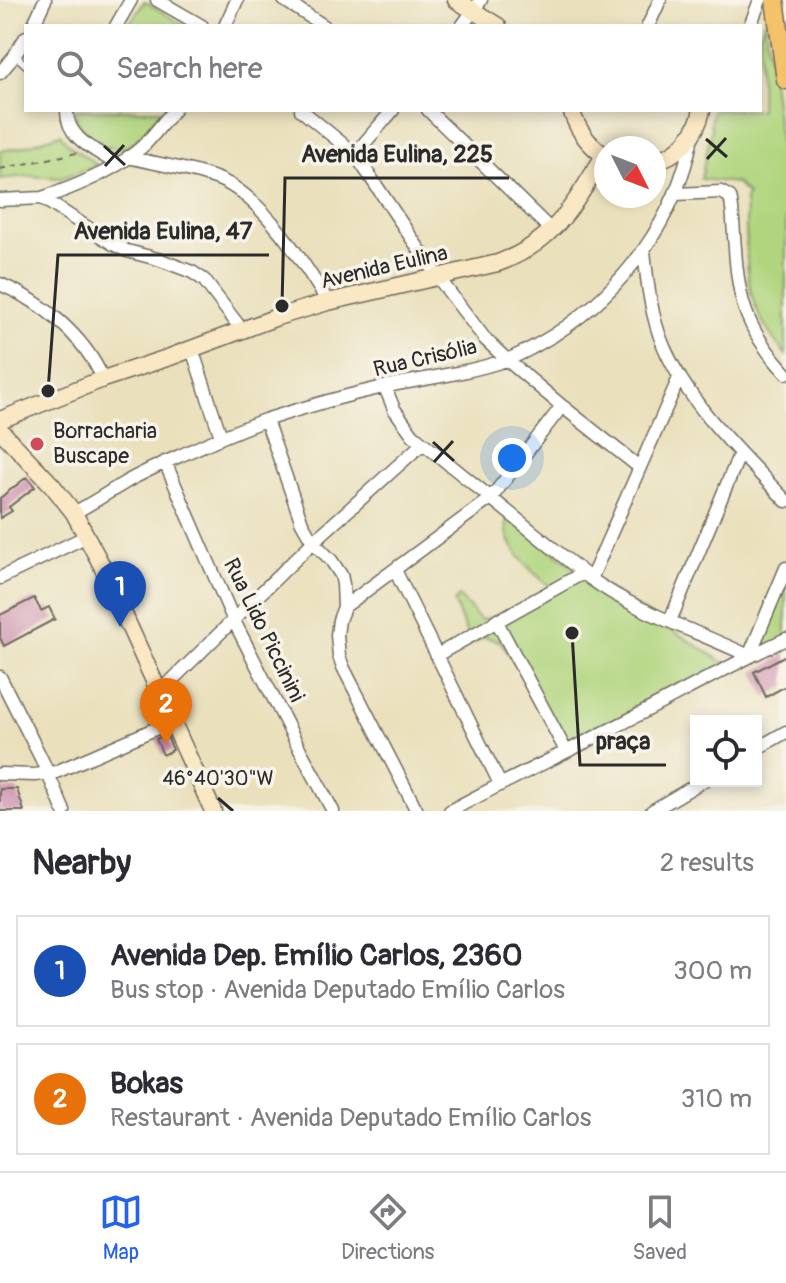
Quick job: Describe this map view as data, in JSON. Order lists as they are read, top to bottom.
{
  "streets": {
    "street": ["Avenida Eulina", "Rua Crisólia", "Rua Lido Piccinini"]
  },
  "crossings": [
    ["Rua Crisólia", "Rua Lido Piccinini"]
  ],
  "places": [
    "Avenida Eulina, 225",
    "Avenida Eulina, 47",
    "Borracharia Buscape",
    "praça"
  ],
  "north": "bottom right",
  "page": {
    "search": "Search here",
    "pins": ["1", "2"],
    "heading": ["Nearby", "2 results"],
    "list": [
      {
        "mark": "1",
        "name": "Avenida Dep. Emílio Carlos, 2360",
        "note": "Bus stop · Avenida Deputado Emílio Carlos",
        "value": "300 m"
      },
      {
        "mark": "2",
        "name": "Bokas",
        "note": "Restaurant · Avenida Deputado Emílio Carlos",
        "value": "310 m"
      }
    ],
    "nav": ["Map", "Directions", "Saved"]
  },
  "coordinates": ["46°40'30\"W"]
}
